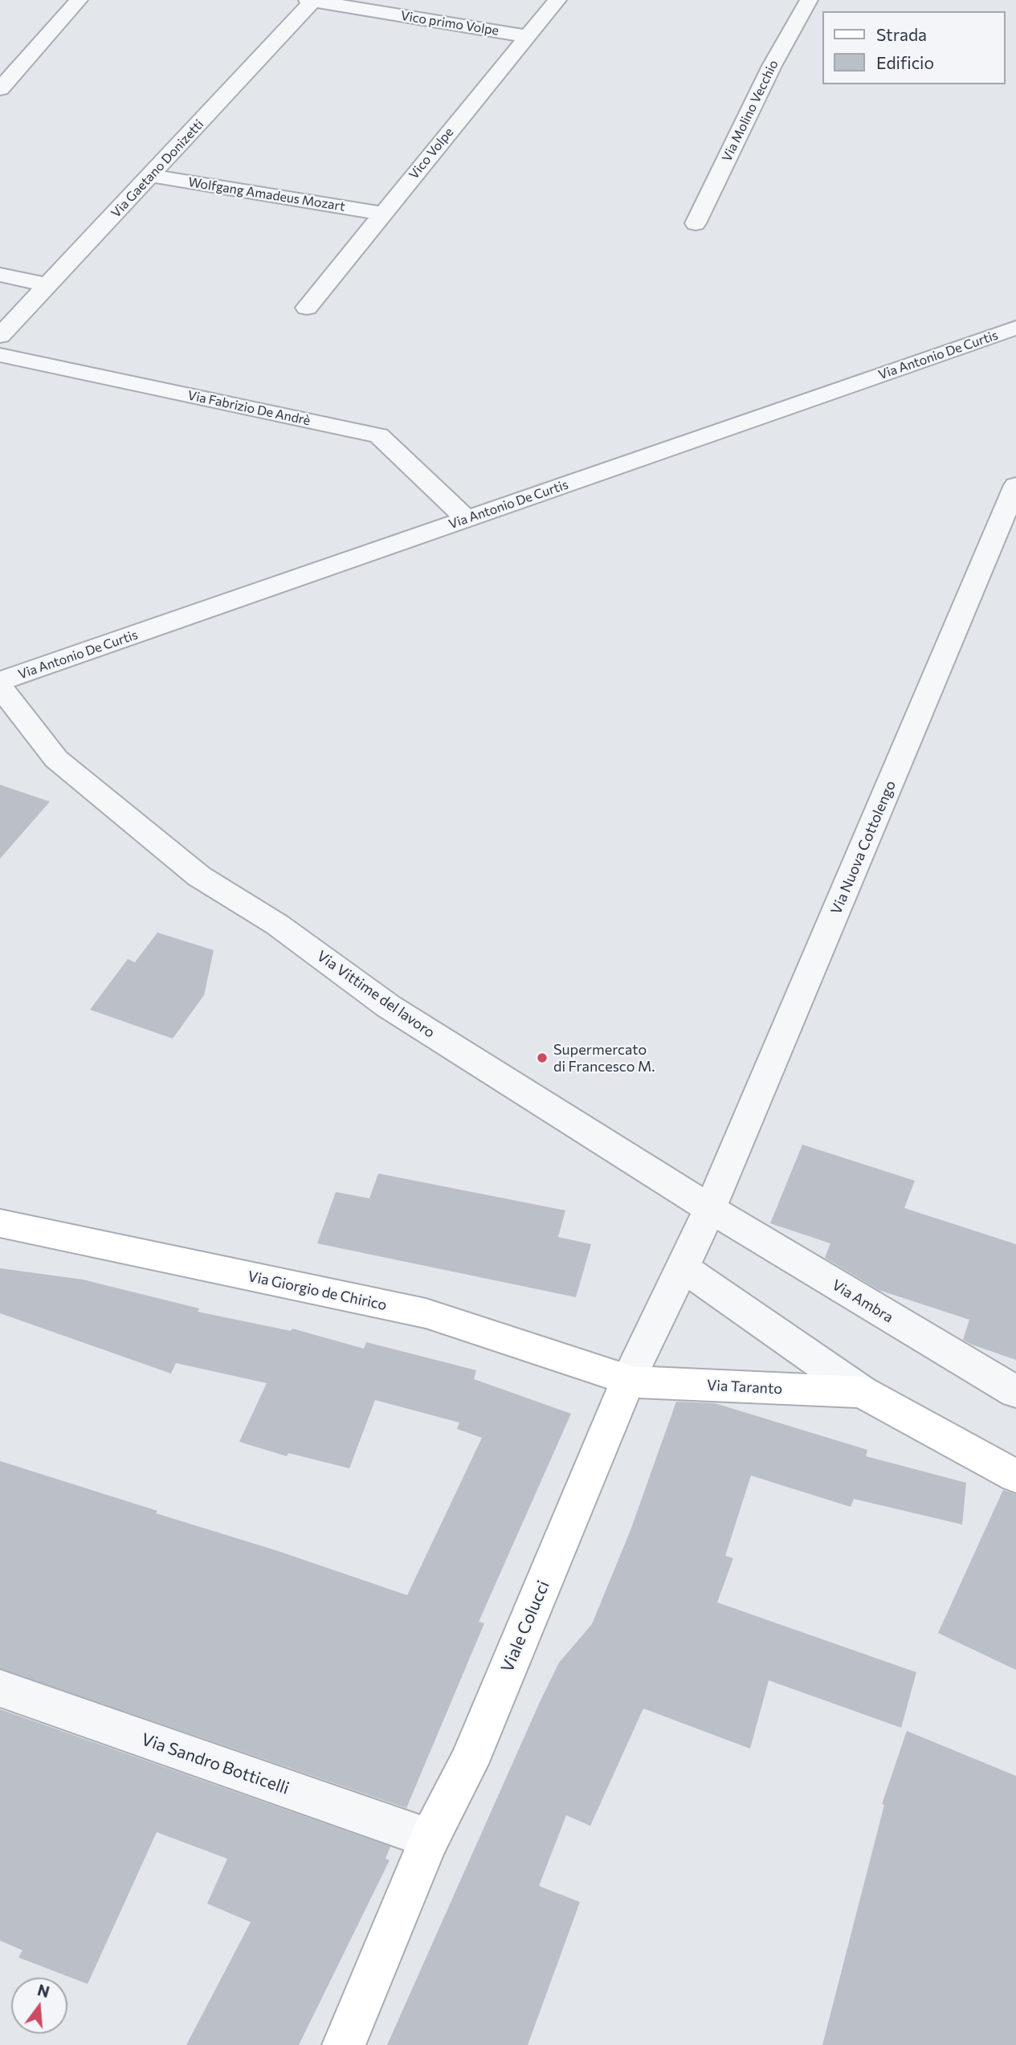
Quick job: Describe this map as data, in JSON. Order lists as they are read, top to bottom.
{
  "streets": {
    "street": [
      "Vico primo Volpe",
      "Via Molino Vecchio",
      "Vico Volpe",
      "Via Gaetano Donizetti",
      "Wolfgang Amadeus Mozart",
      "Via Antonio De Curtis",
      "Via Fabrizio De Andrè",
      "Via Nuova Cottolengo",
      "Via Vittime del lavoro",
      "Via Giorgio de Chirico",
      "Via Ambra",
      "Via Taranto",
      "Viale Colucci",
      "Via Sandro Botticelli"
    ]
  },
  "crossings": [
    ["Vico primo Volpe", "Vico Volpe"],
    ["Vico primo Volpe", "Via Gaetano Donizetti"],
    ["Vico Volpe", "Wolfgang Amadeus Mozart"],
    ["Via Gaetano Donizetti", "Wolfgang Amadeus Mozart"],
    ["Via Antonio De Curtis", "Via Fabrizio De Andrè"],
    ["Via Nuova Cottolengo", "Via Vittime del lavoro"],
    ["Via Nuova Cottolengo", "Via Ambra"],
    ["Via Nuova Cottolengo", "Viale Colucci"],
    ["Via Vittime del lavoro", "Via Ambra"],
    ["Via Vittime del lavoro", "Viale Colucci"],
    ["Via Giorgio de Chirico", "Via Taranto"],
    ["Via Giorgio de Chirico", "Viale Colucci"],
    ["Via Ambra", "Viale Colucci"],
    ["Via Taranto", "Viale Colucci"],
    ["Viale Colucci", "Via Sandro Botticelli"]
  ],
  "places": ["Supermercato di Francesco M."],
  "legend": ["Strada", "Edificio"],
  "north": "top"
}
